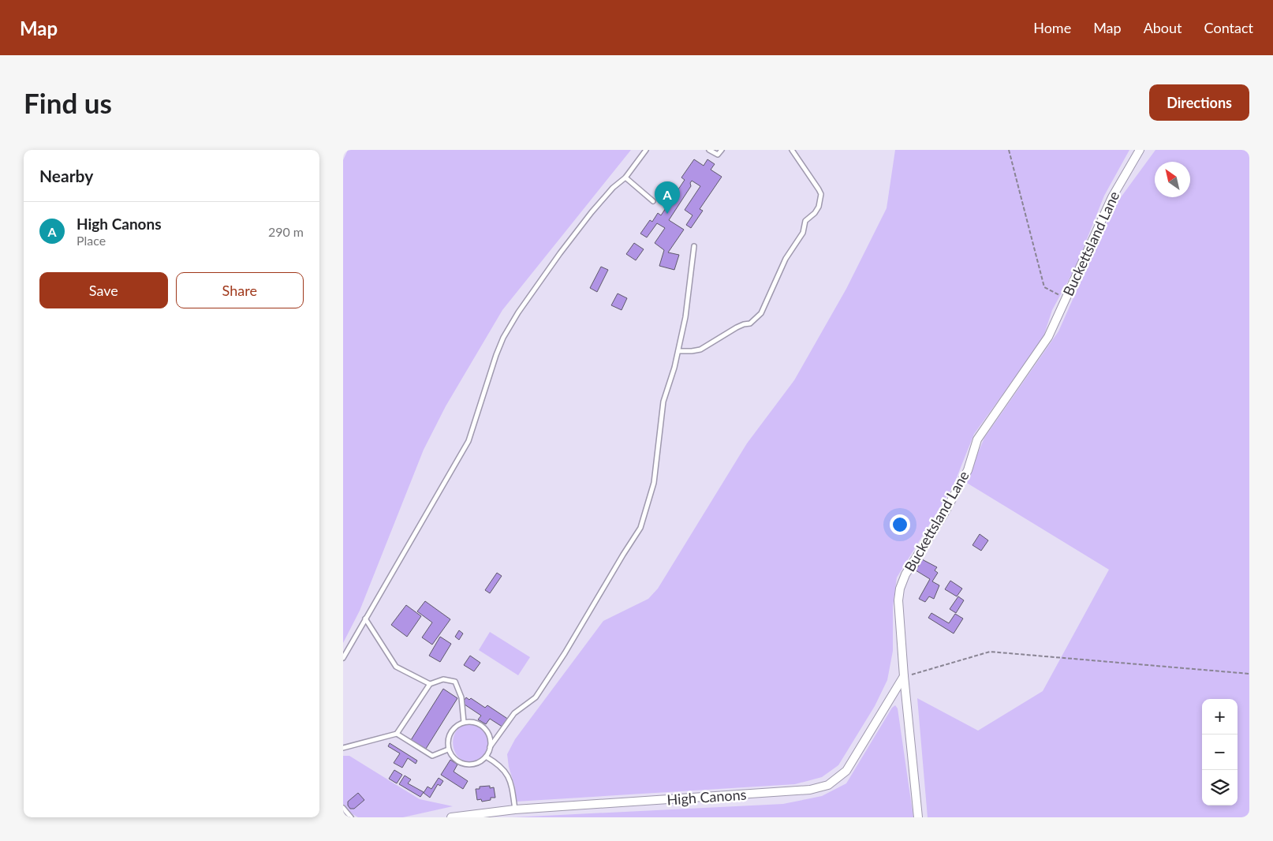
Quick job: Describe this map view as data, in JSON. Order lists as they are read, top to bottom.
{
  "streets": {
    "street": ["Buckettsland Lane", "High Canons"]
  },
  "crossings": [
    ["Buckettsland Lane", "High Canons"]
  ],
  "north": "top left",
  "page": {
    "header": "Map",
    "nav": [
      "Home",
      "Map",
      "About",
      "Contact"
    ],
    "buttons": [
      "Directions",
      ["Save", "Share"]
    ],
    "title": "Find us",
    "heading": "Nearby",
    "pins": "A",
    "list": [
      {
        "mark": "A",
        "name": "High Canons",
        "note": "Place",
        "value": "290 m"
      }
    ],
    "map_buttons": ["+", "−"]
  }
}
